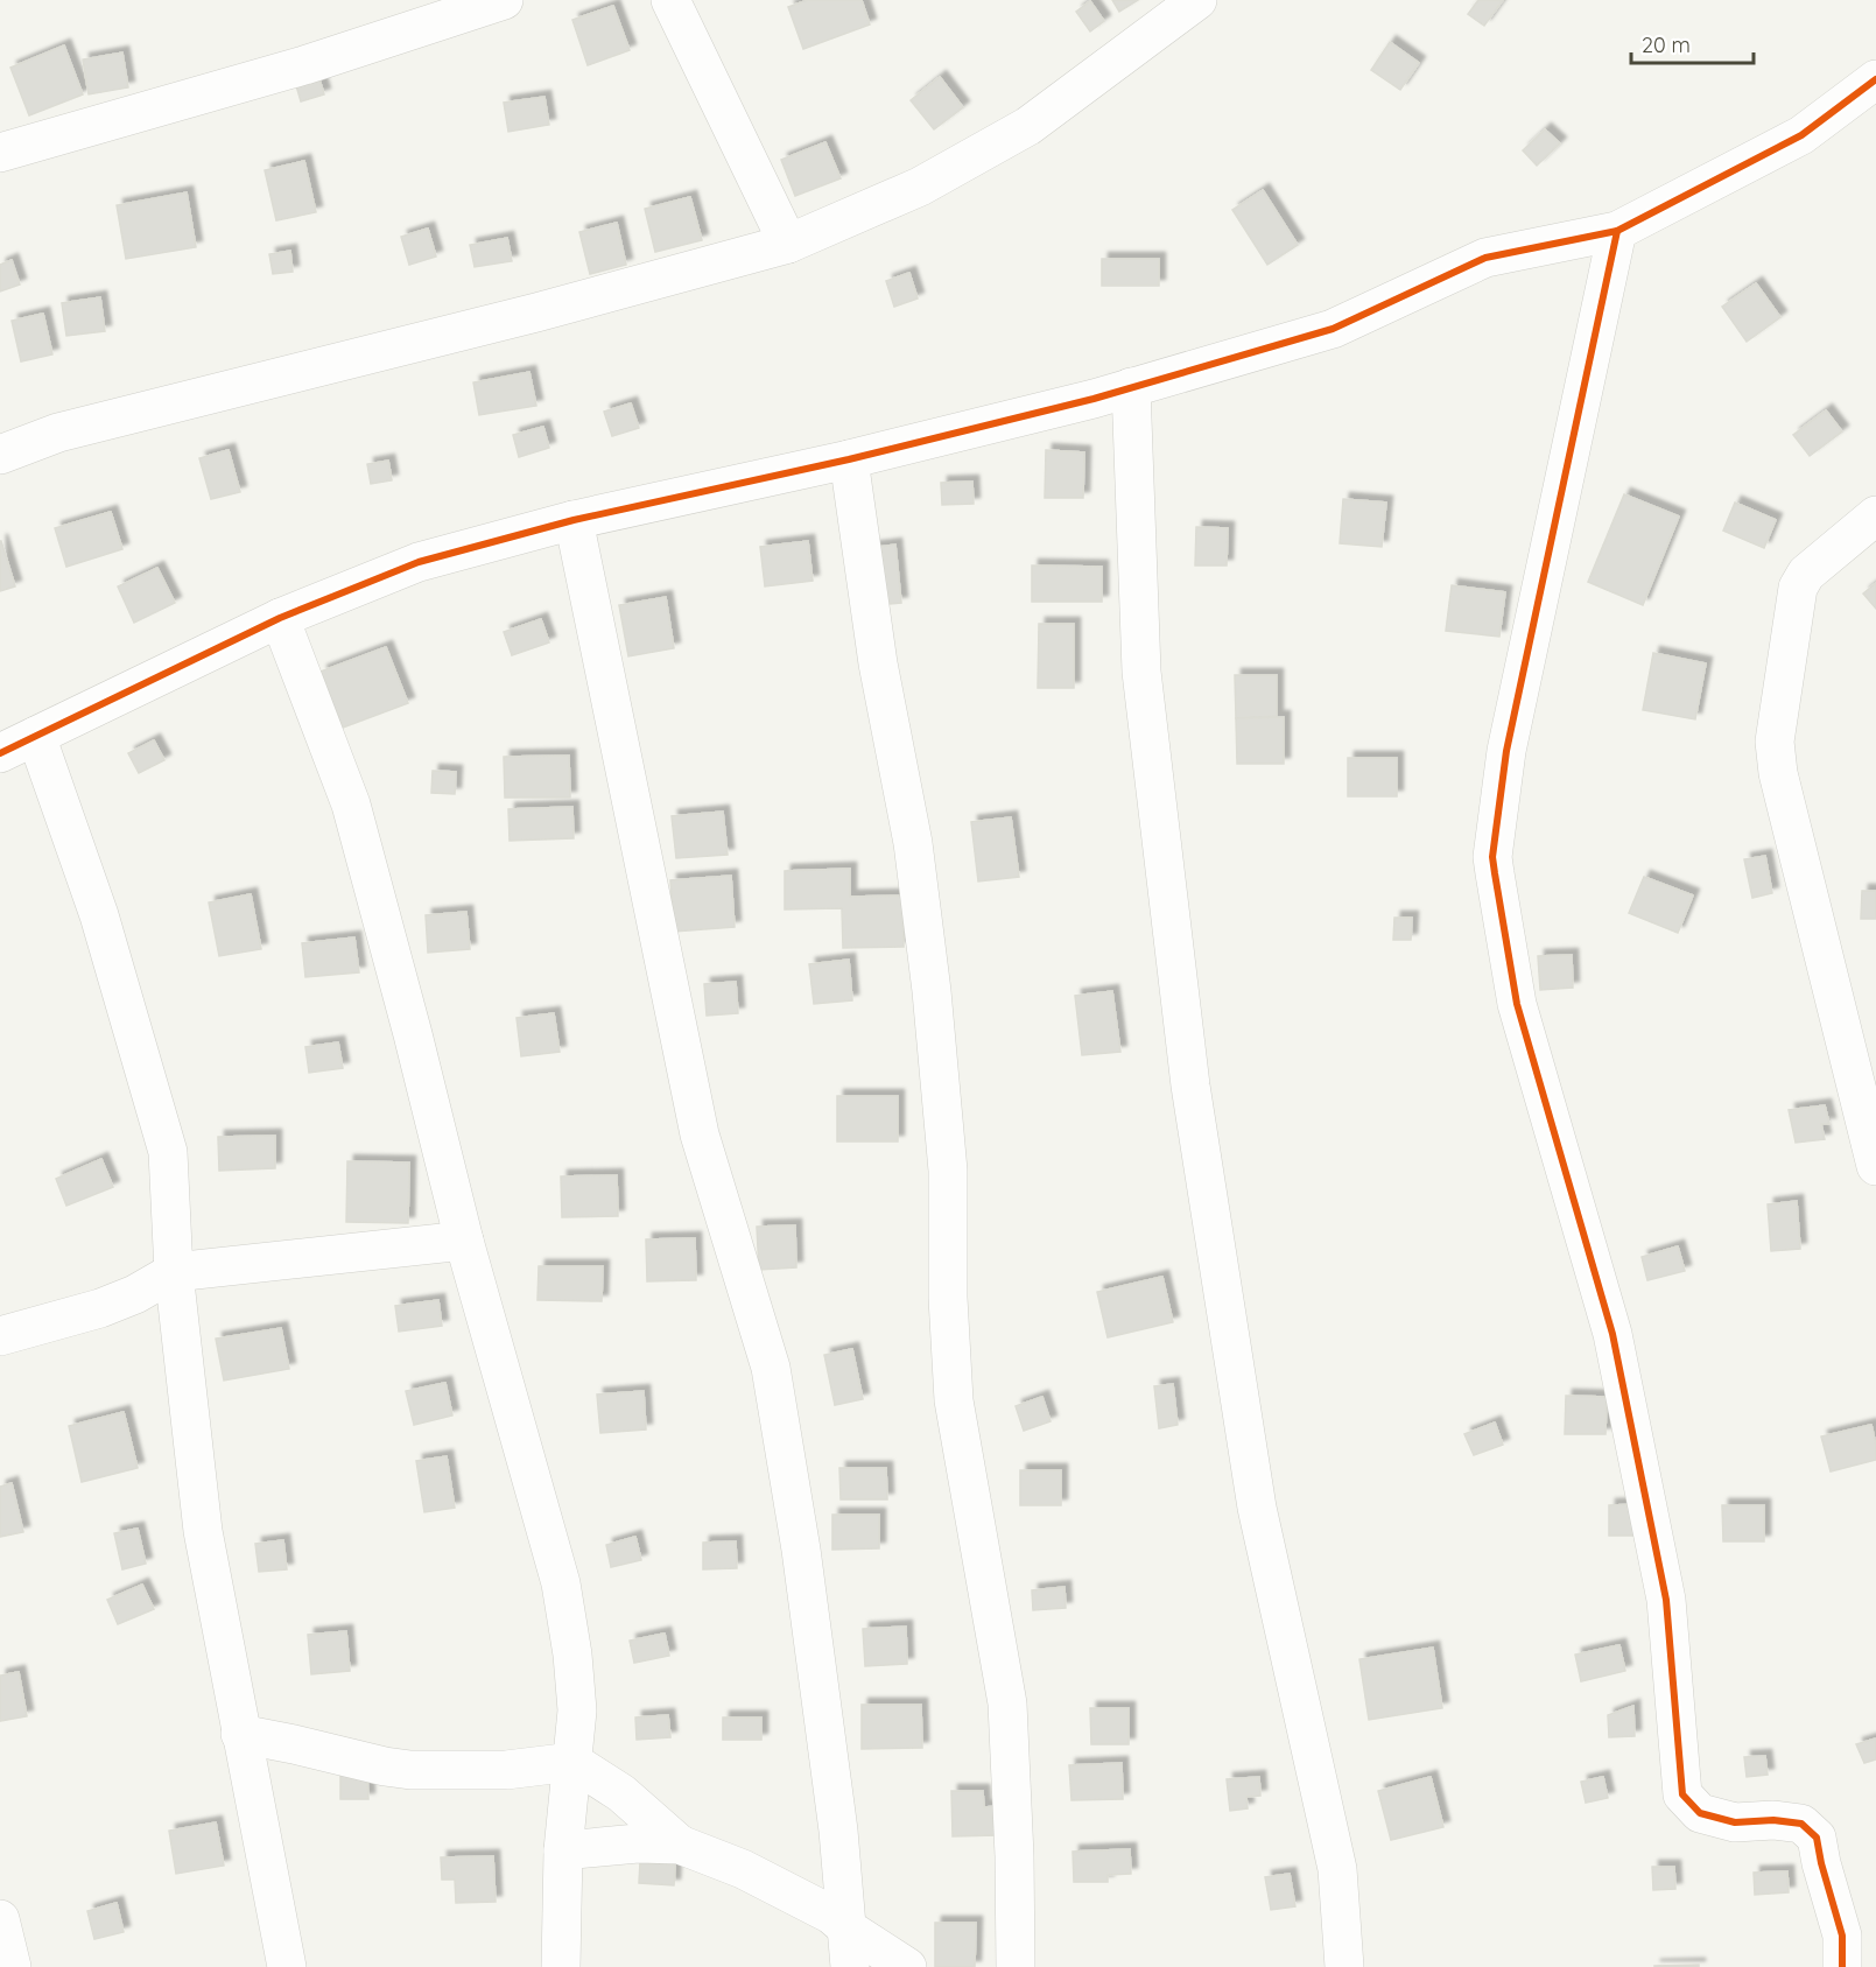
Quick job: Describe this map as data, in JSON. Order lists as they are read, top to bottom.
{
  "scale_bar": "20 m"
}
